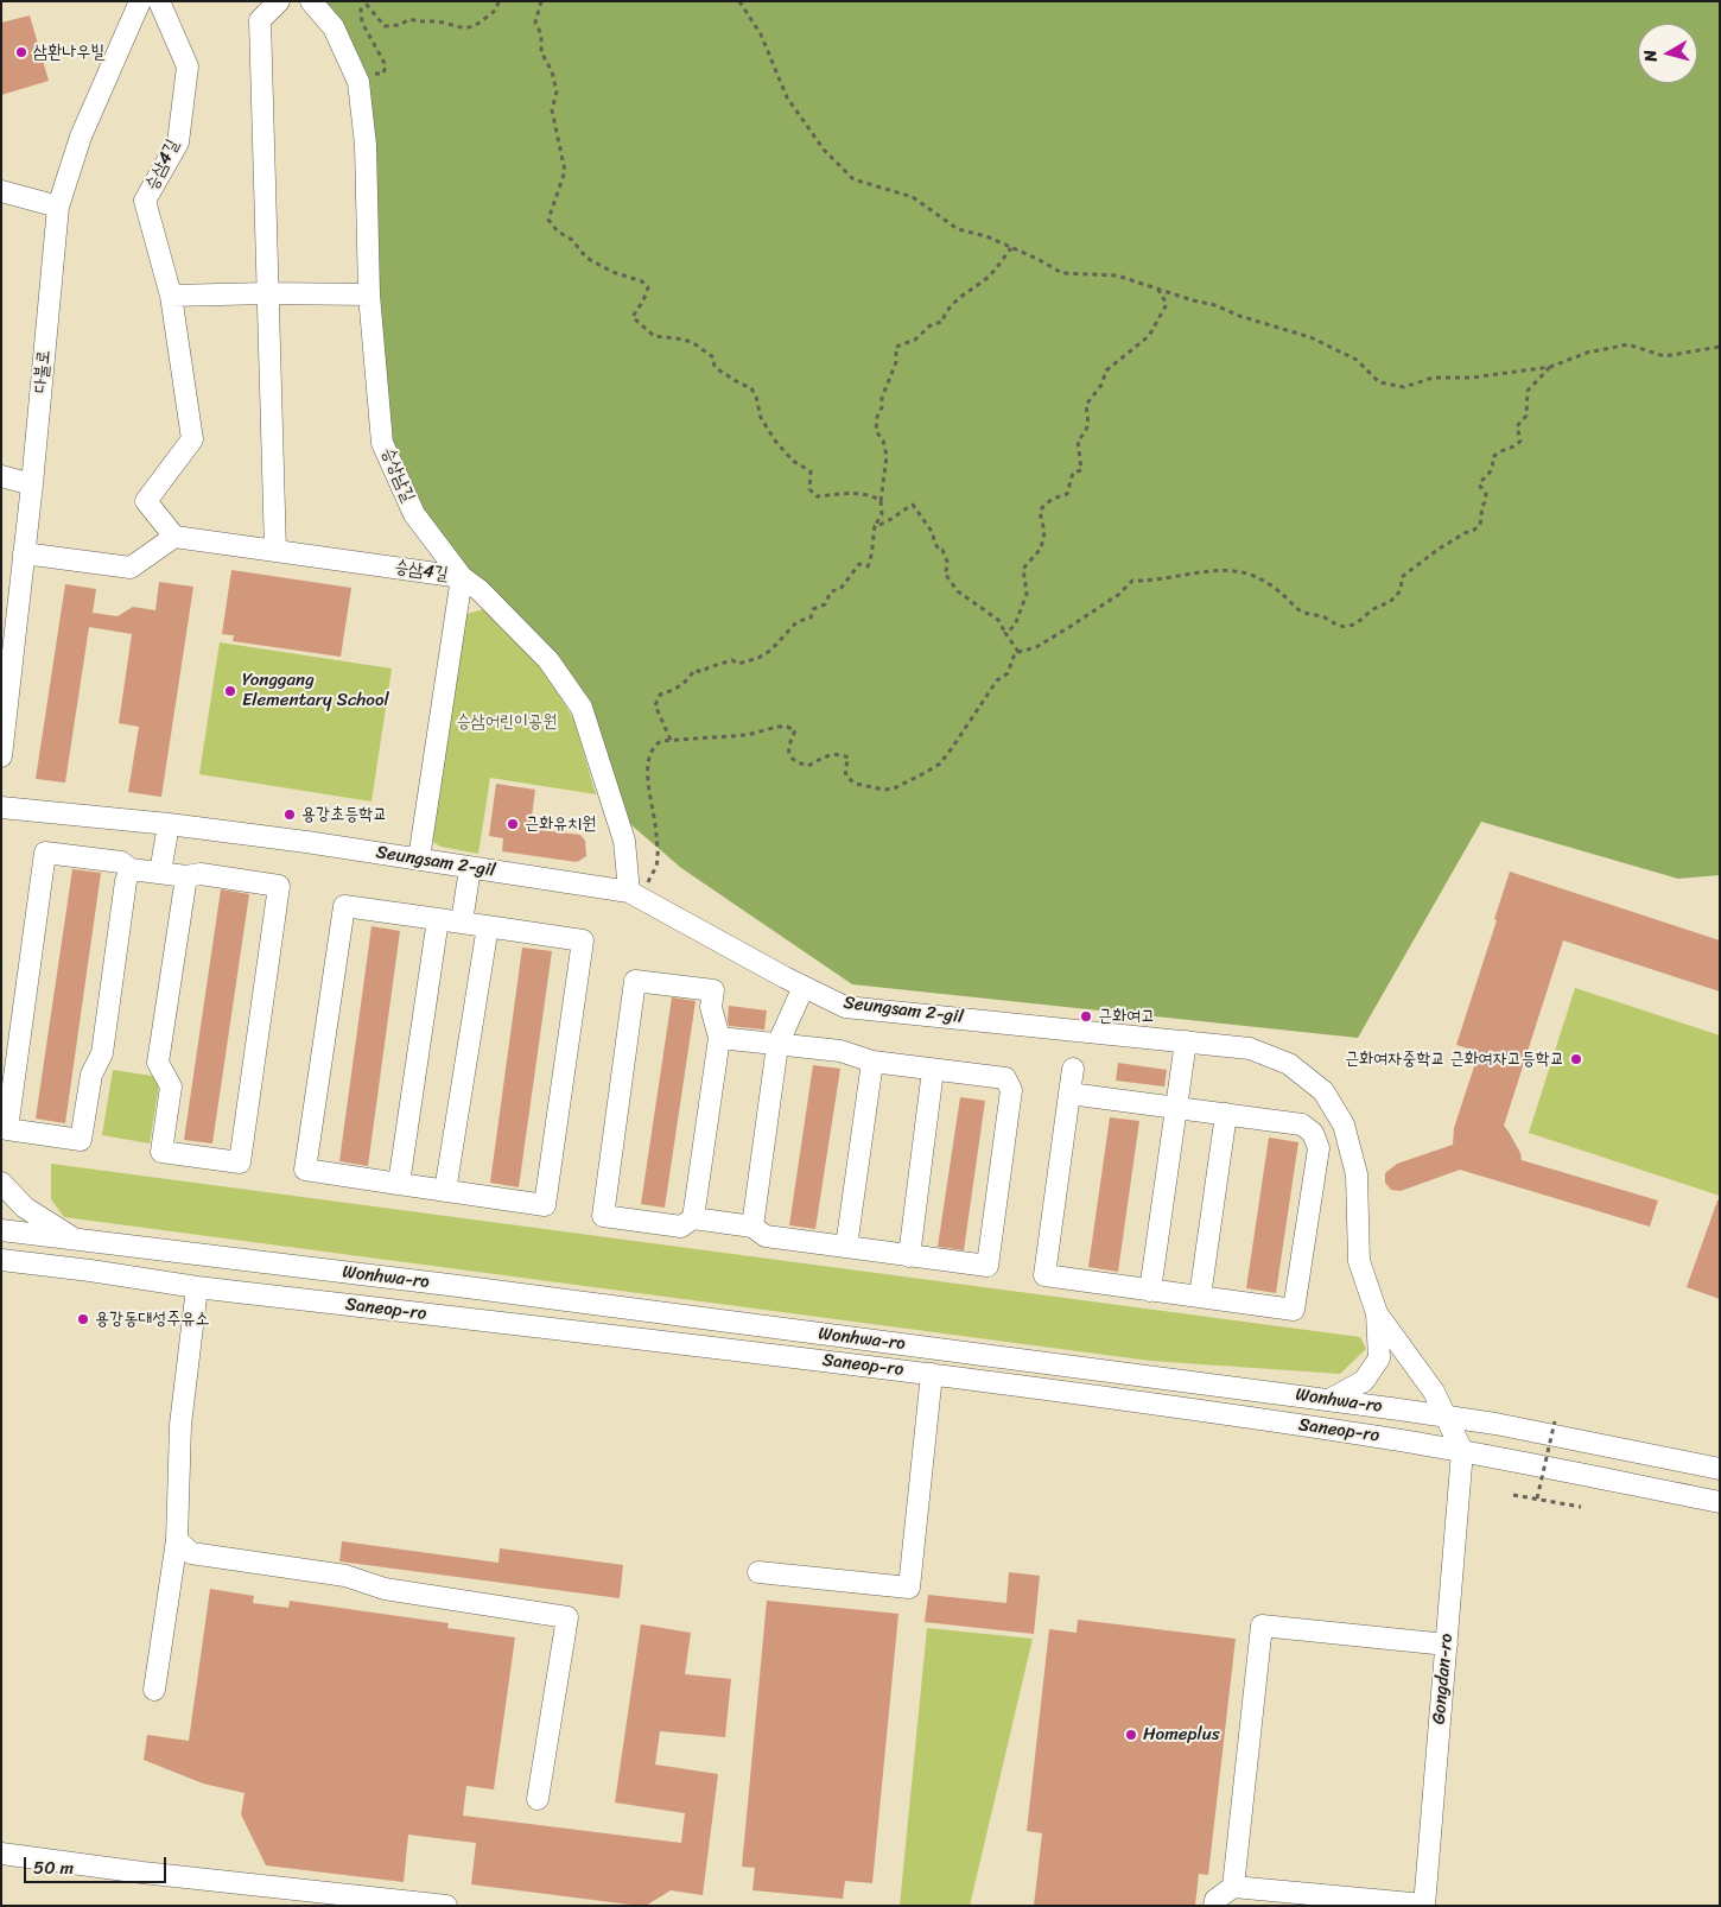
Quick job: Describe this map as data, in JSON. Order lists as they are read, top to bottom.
{
  "streets": {
    "street": [
      "승삼4길",
      "다불로",
      "승상남길",
      "Seungsam 2-gil",
      "Wonhwa-ro",
      "Saneop-ro",
      "Gongdan-ro"
    ]
  },
  "crossings": [
    ["승삼4길", "승상남길"],
    ["승상남길", "Seungsam 2-gil"],
    ["Seungsam 2-gil", "Wonhwa-ro"],
    ["Seungsam 2-gil", "Saneop-ro"],
    ["Seungsam 2-gil", "Gongdan-ro"],
    ["Saneop-ro", "Gongdan-ro"]
  ],
  "parks": ["승삼어린이공원"],
  "places": [
    "삼환나우빌",
    "Yonggang Elementary School",
    "용강초등학교",
    "근화유치원",
    "근화여고",
    "근화여자중학교 근화여자고등학교",
    "용강동대성주유소",
    "Homeplus"
  ],
  "scale_bar": "50 m",
  "north": "left"
}
